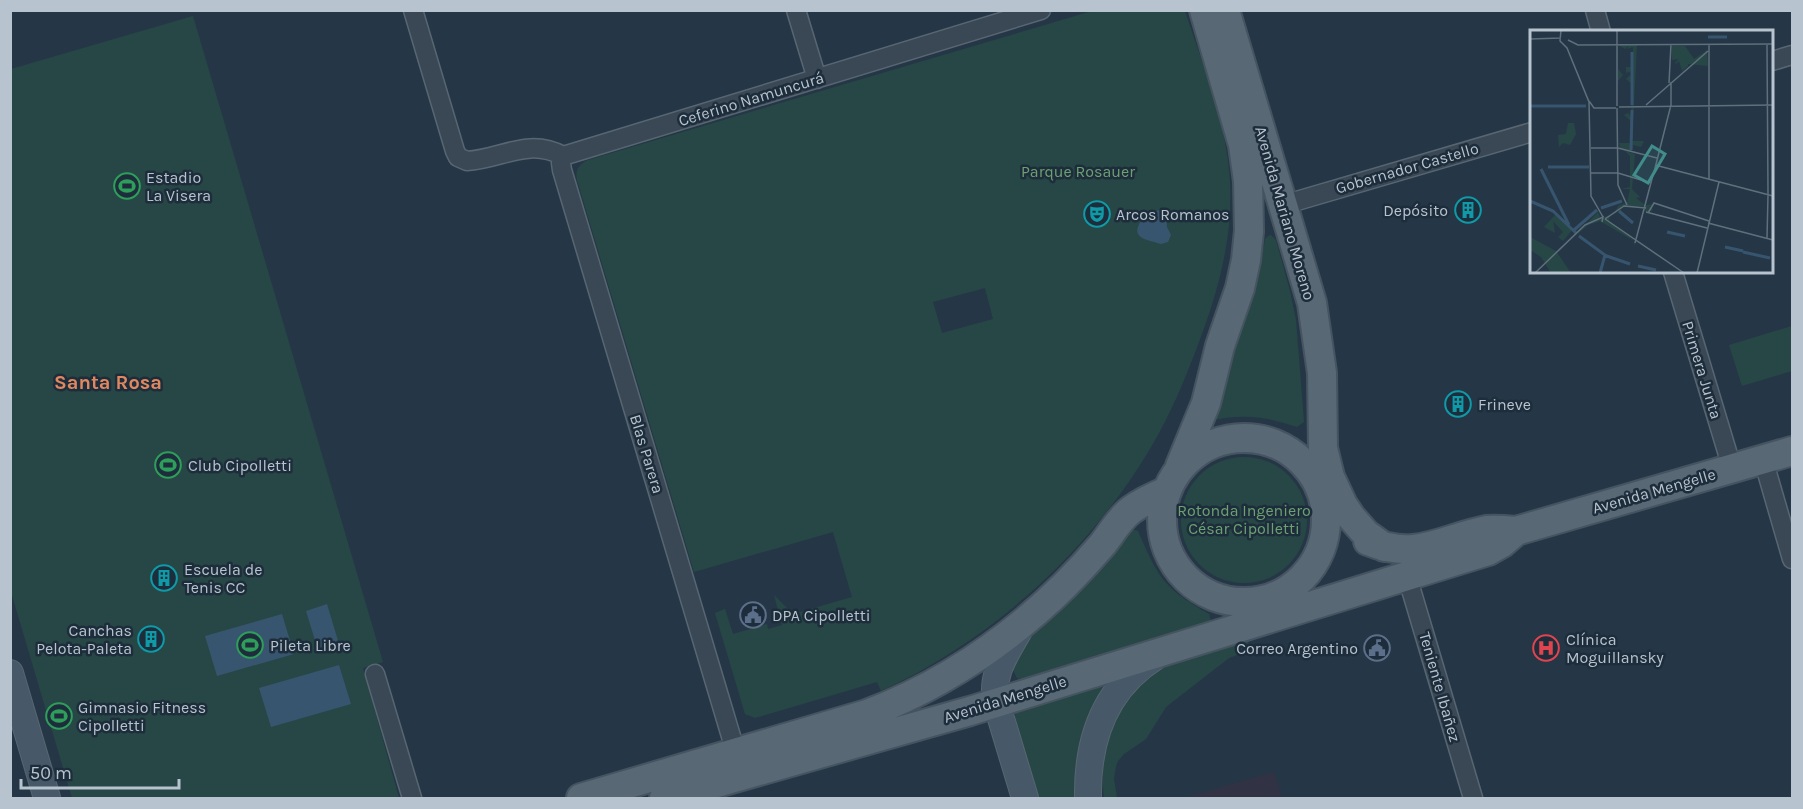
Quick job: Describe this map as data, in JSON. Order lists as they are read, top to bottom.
{
  "streets": {
    "main road": ["Avenida Mariano Moreno", "Avenida Mengelle"],
    "street": [
      "Ceferino Namuncurá",
      "Gobernador Castello",
      "Primera Junta",
      "Blas Parera",
      "Teniente Ibañez"
    ]
  },
  "crossings": [
    ["Ceferino Namuncurá", "Blas Parera"],
    ["Gobernador Castello", "Avenida Mariano Moreno"],
    ["Avenida Mariano Moreno", "Avenida Mengelle"],
    ["Primera Junta", "Avenida Mengelle"],
    ["Avenida Mengelle", "Teniente Ibañez"]
  ],
  "districts": ["Santa Rosa"],
  "parks": ["Parque Rosauer", "Rotonda Ingeniero César Cipolletti"],
  "places": {
    "sports": [
      "Estadio La Visera",
      "Club Cipolletti",
      "Pileta Libre",
      "Gimnasio Fitness Cipolletti"
    ],
    "building": [
      "Depósito",
      "Frineve",
      "Escuela de Tenis CC",
      "Canchas Pelota-Paleta"
    ],
    "theatre": ["Arcos Romanos"],
    "public building": ["DPA Cipolletti", "Correo Argentino"],
    "hospital": ["Clínica Moguillansky"]
  },
  "scale_bar": "50 m"
}
